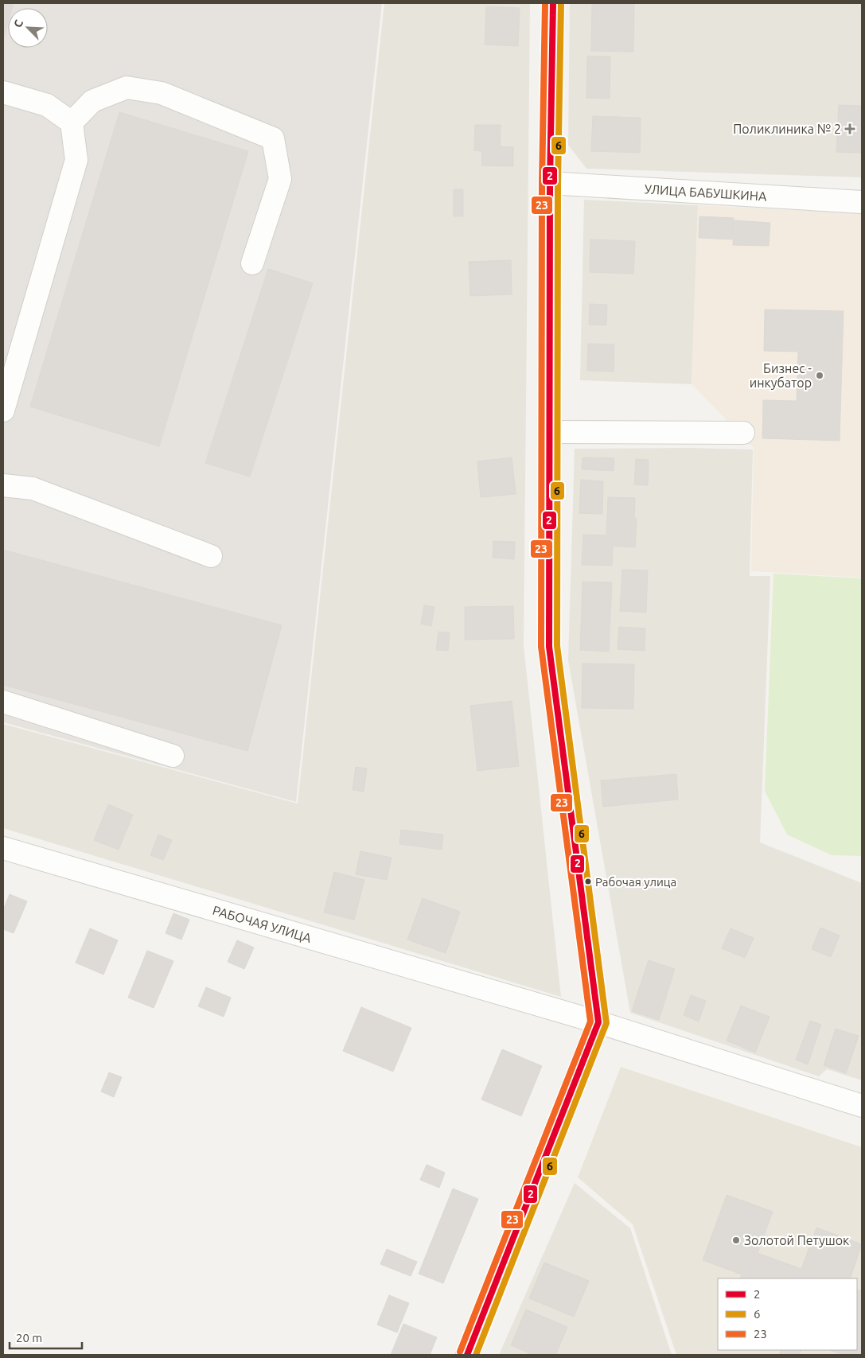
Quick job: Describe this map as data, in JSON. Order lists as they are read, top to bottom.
{
  "streets": {
    "street": ["УЛИЦА БАБУШКИНА", "РАБОЧАЯ УЛИЦА"]
  },
  "places": {
    "health": ["Поликлиника № 2"],
    "other": ["Бизнес - инкубатор", "Рабочая улица", "Золотой Петушок"]
  },
  "lines": ["transit line 2", "transit line 6", "transit line 23"],
  "legend": ["2", "6", "23"],
  "scale_bar": "20 m",
  "north": "top left"
}
